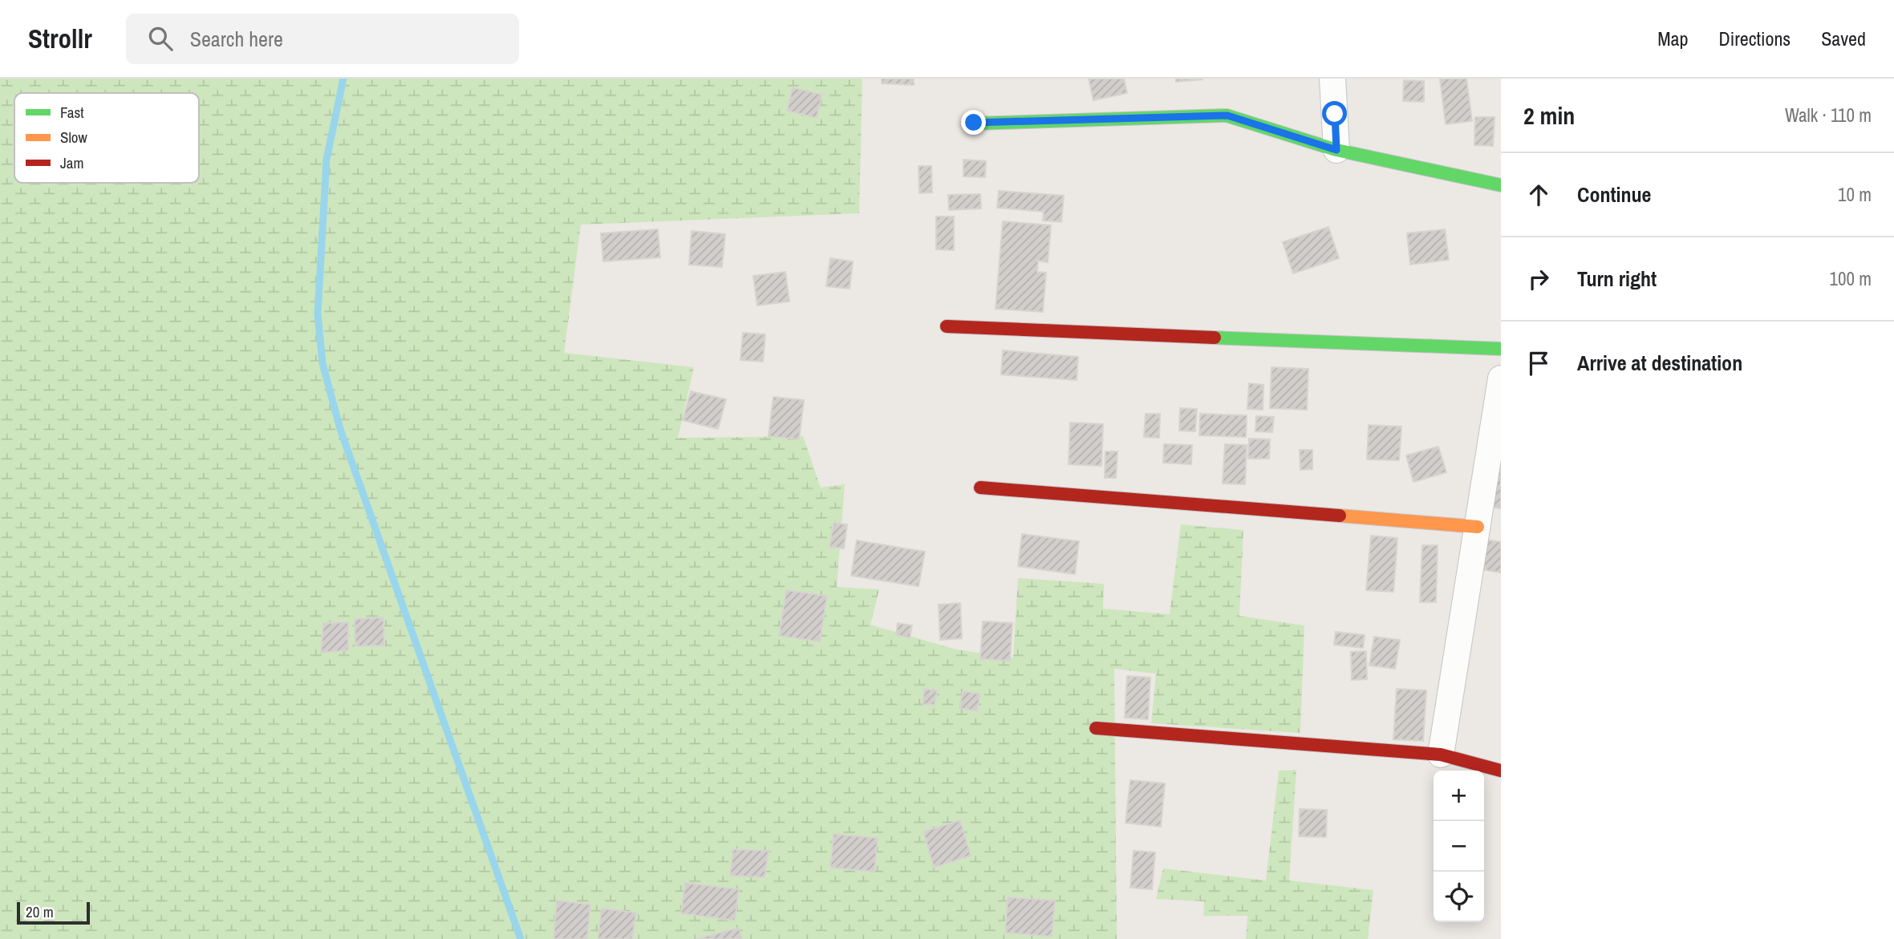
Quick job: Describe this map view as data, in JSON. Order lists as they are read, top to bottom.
{
  "legend": ["Fast", "Slow", "Jam"],
  "scale_bar": "20 m",
  "page": {
    "header": "Strollr",
    "search": "Search here",
    "nav": ["Map", "Directions", "Saved"],
    "heading": ["2 min", "Walk · 110 m"],
    "list": [
      ["Continue", "10 m"],
      ["Turn right", "100 m"],
      "Arrive at destination"
    ],
    "map_buttons": ["+", "−"],
    "scale": "20 m"
  }
}
